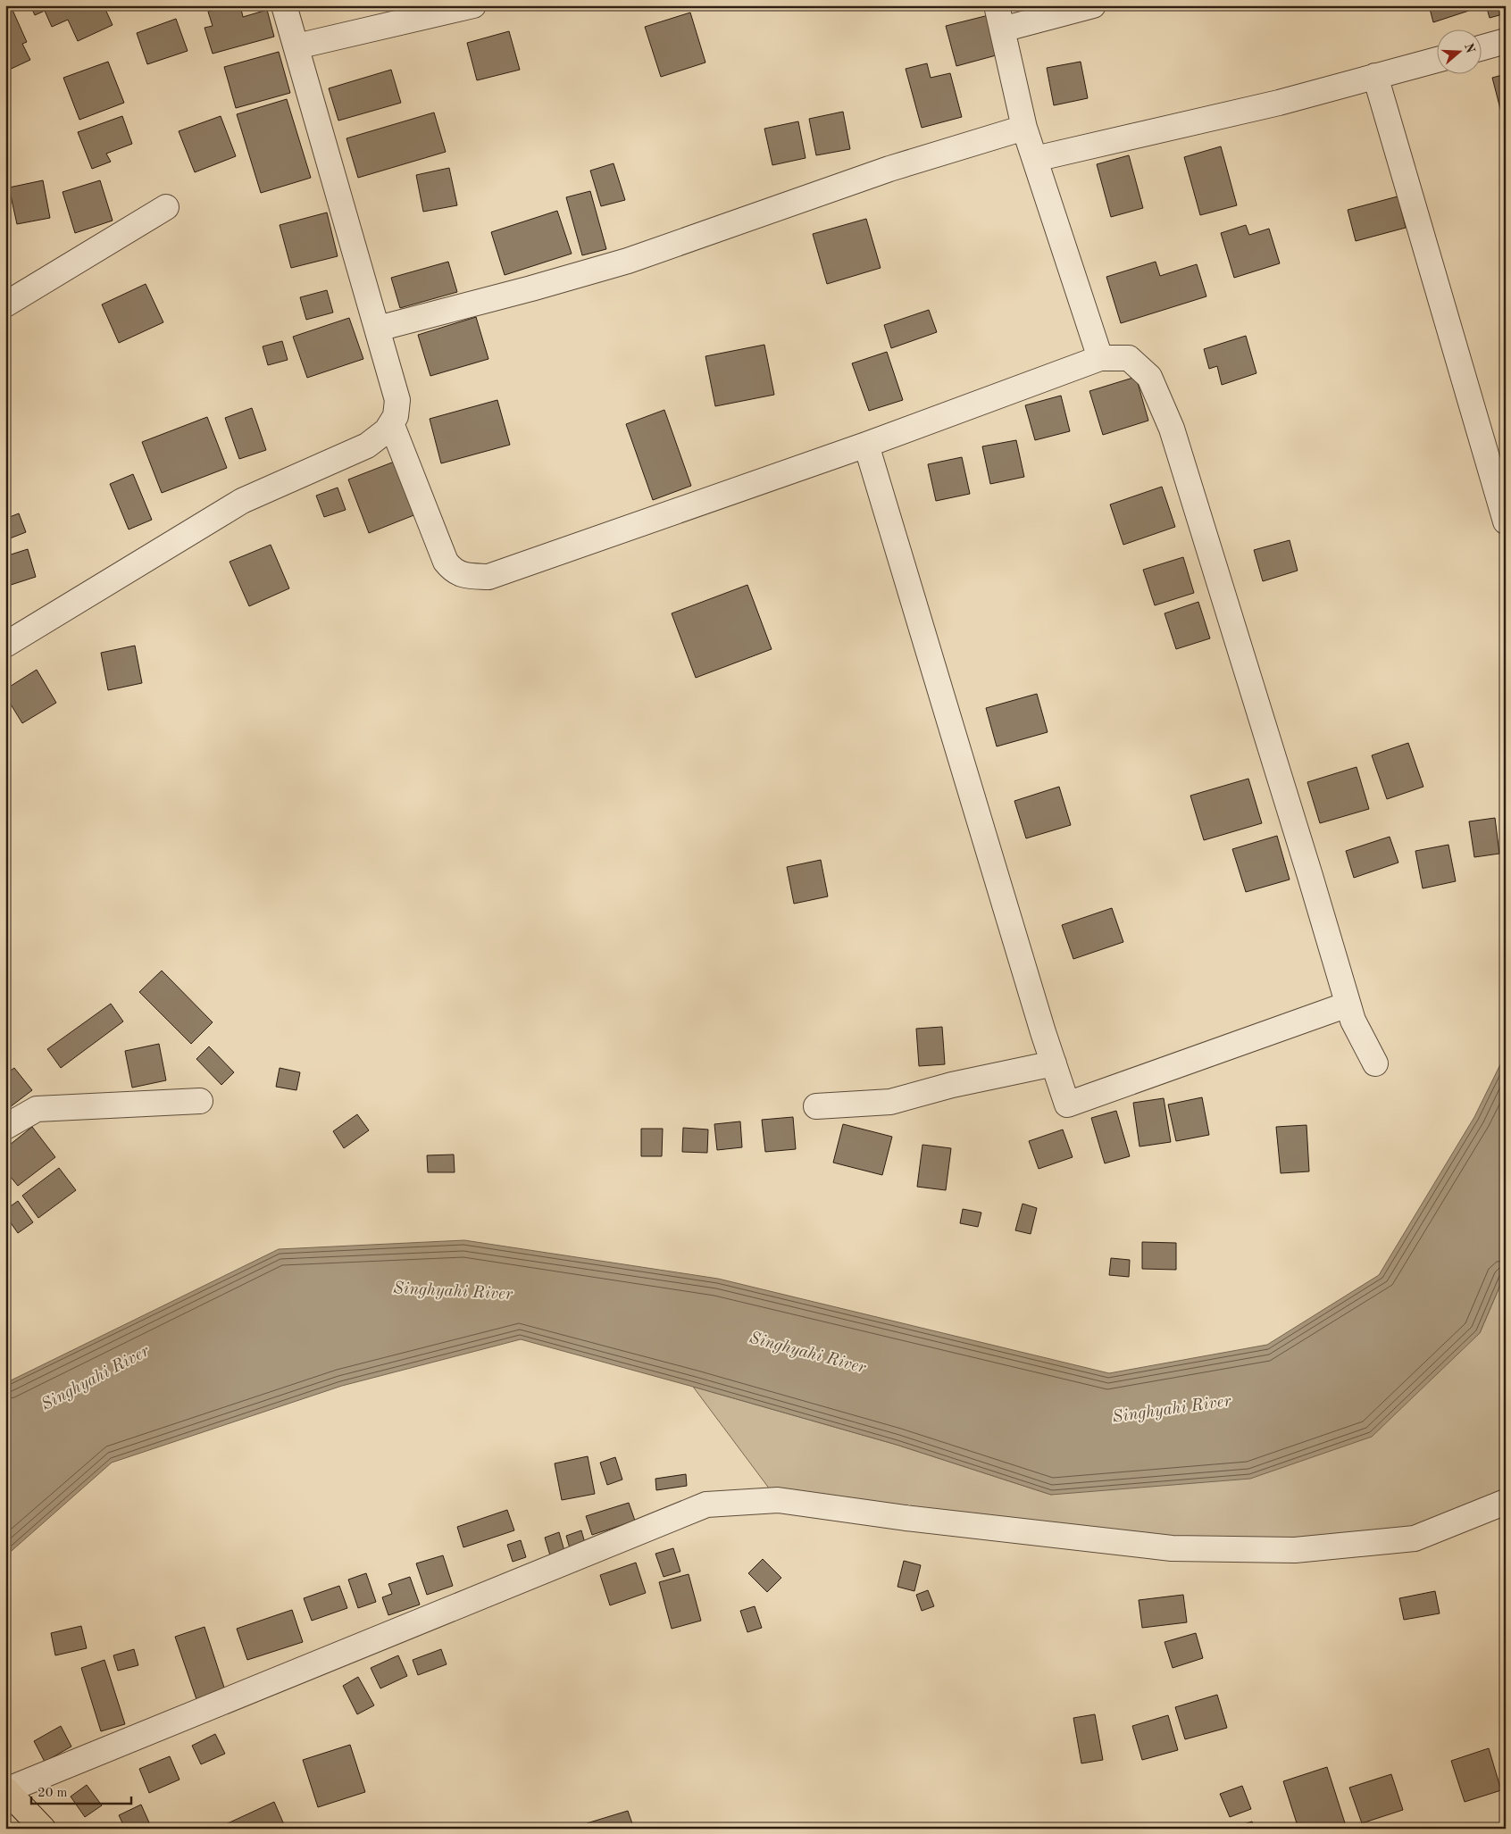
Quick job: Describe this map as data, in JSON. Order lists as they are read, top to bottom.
{
  "water": ["Singhyahi River"],
  "scale_bar": "20 m",
  "north": "right"
}
